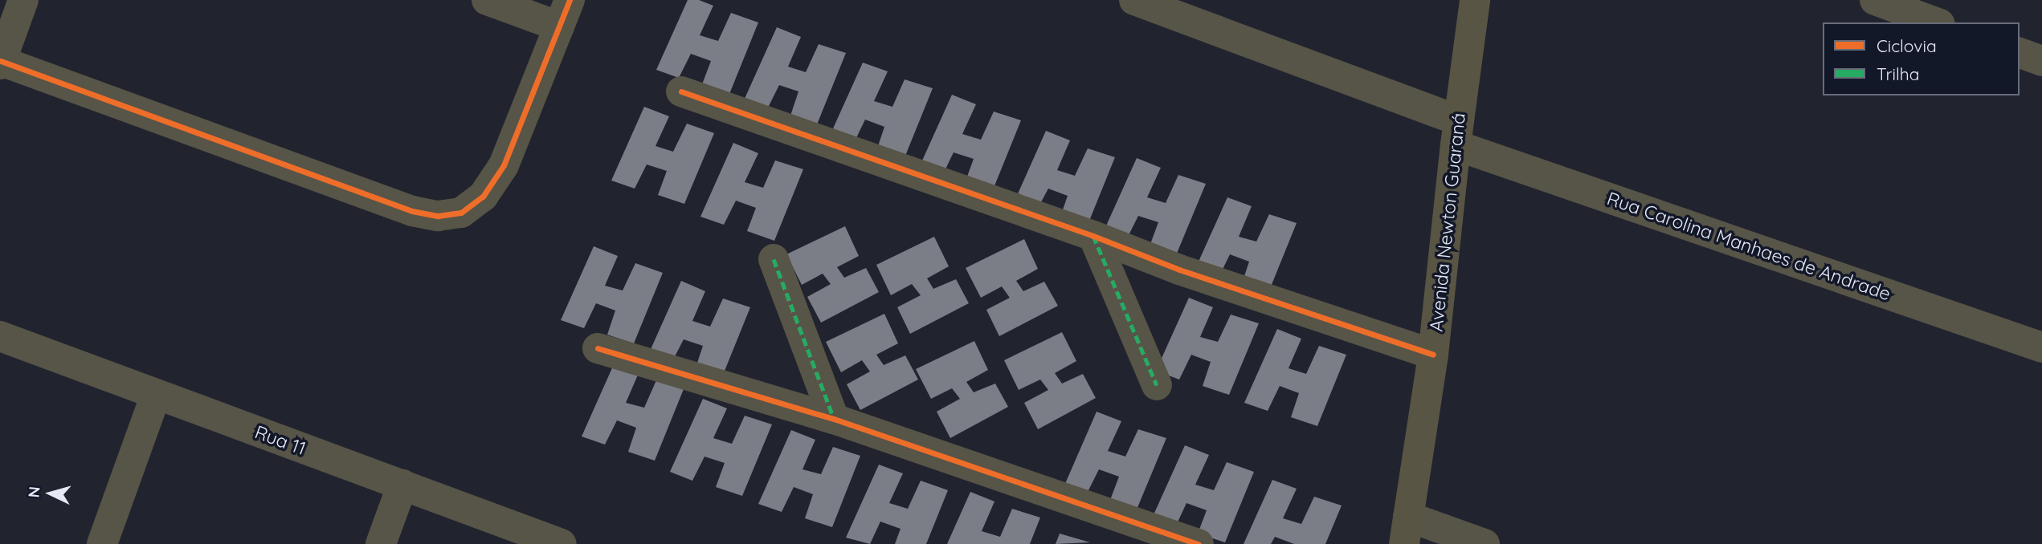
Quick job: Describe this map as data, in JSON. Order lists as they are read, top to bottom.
{
  "streets": {
    "main road": ["Avenida Newton Guaraná"],
    "street": ["Rua Carolina Manhaes de Andrade", "Rua 11"]
  },
  "crossings": [
    ["Avenida Newton Guaraná", "Rua Carolina Manhaes de Andrade"]
  ],
  "legend": ["Ciclovia", "Trilha"],
  "north": "left"
}
